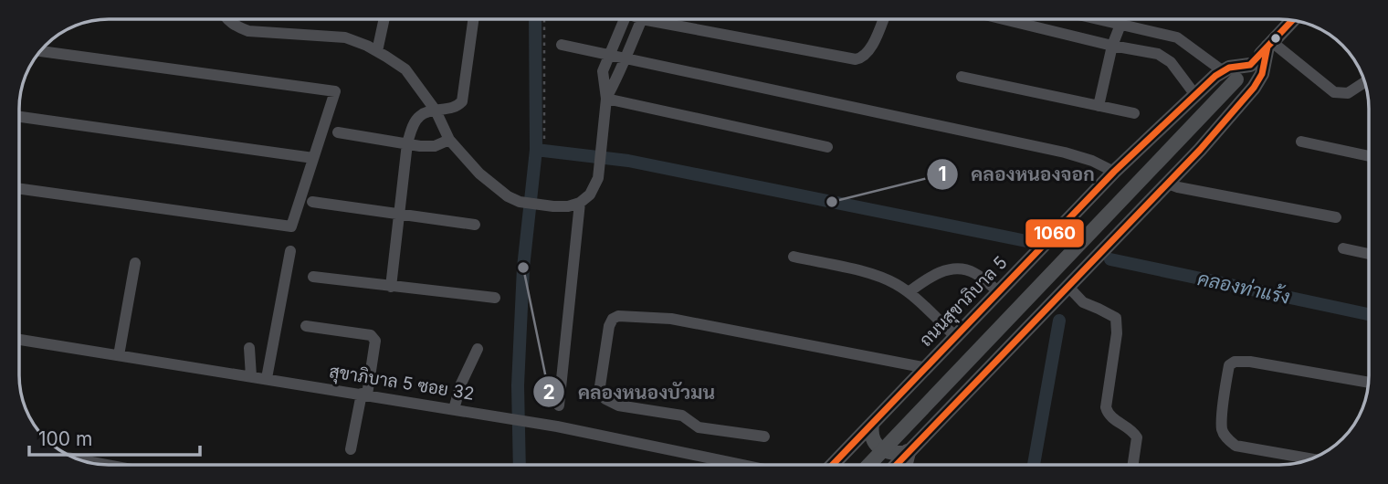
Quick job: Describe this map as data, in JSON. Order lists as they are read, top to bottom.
{
  "streets": {
    "main road": ["ถนนสุขาภิบาล 5"],
    "street": ["สุขาภิบาล 5 ซอย 32"]
  },
  "water": ["คลองท่าแร้ง"],
  "places": ["คลองหนองจอก", "คลองหนองบัวมน"],
  "lines": ["transit line 1060"],
  "scale_bar": "100 m"
}
